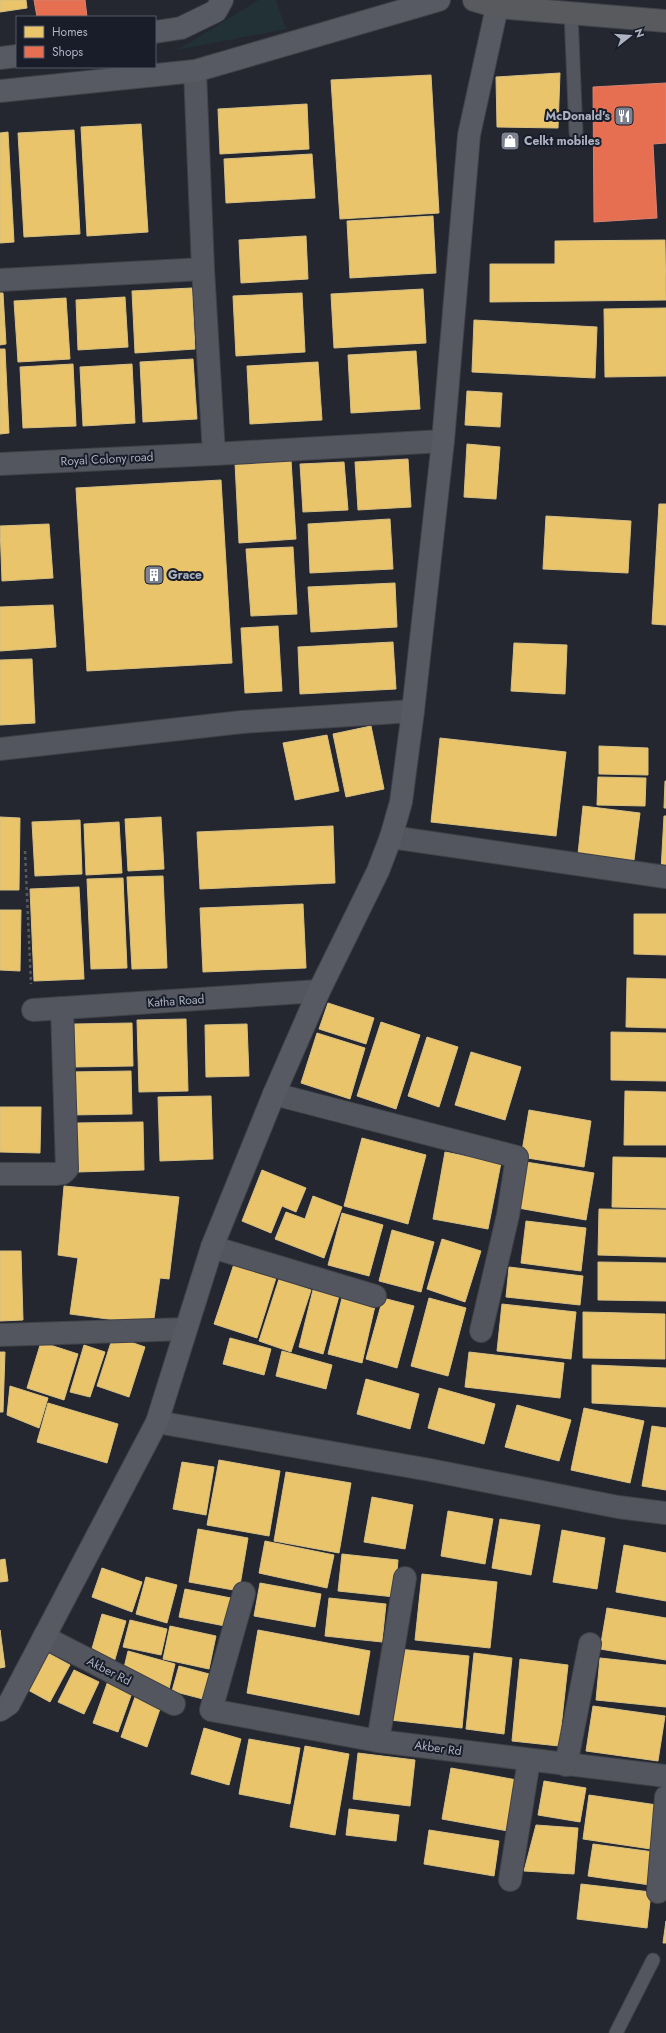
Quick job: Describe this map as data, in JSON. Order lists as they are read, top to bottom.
{
  "streets": {
    "street": ["Royal Colony road", "Katha Road", "Akber Rd"]
  },
  "places": {
    "restaurant": ["McDonald's"],
    "shop": ["Celkt mobiles"],
    "building": ["Grace"]
  },
  "legend": ["Homes", "Shops"],
  "north": "right"
}
